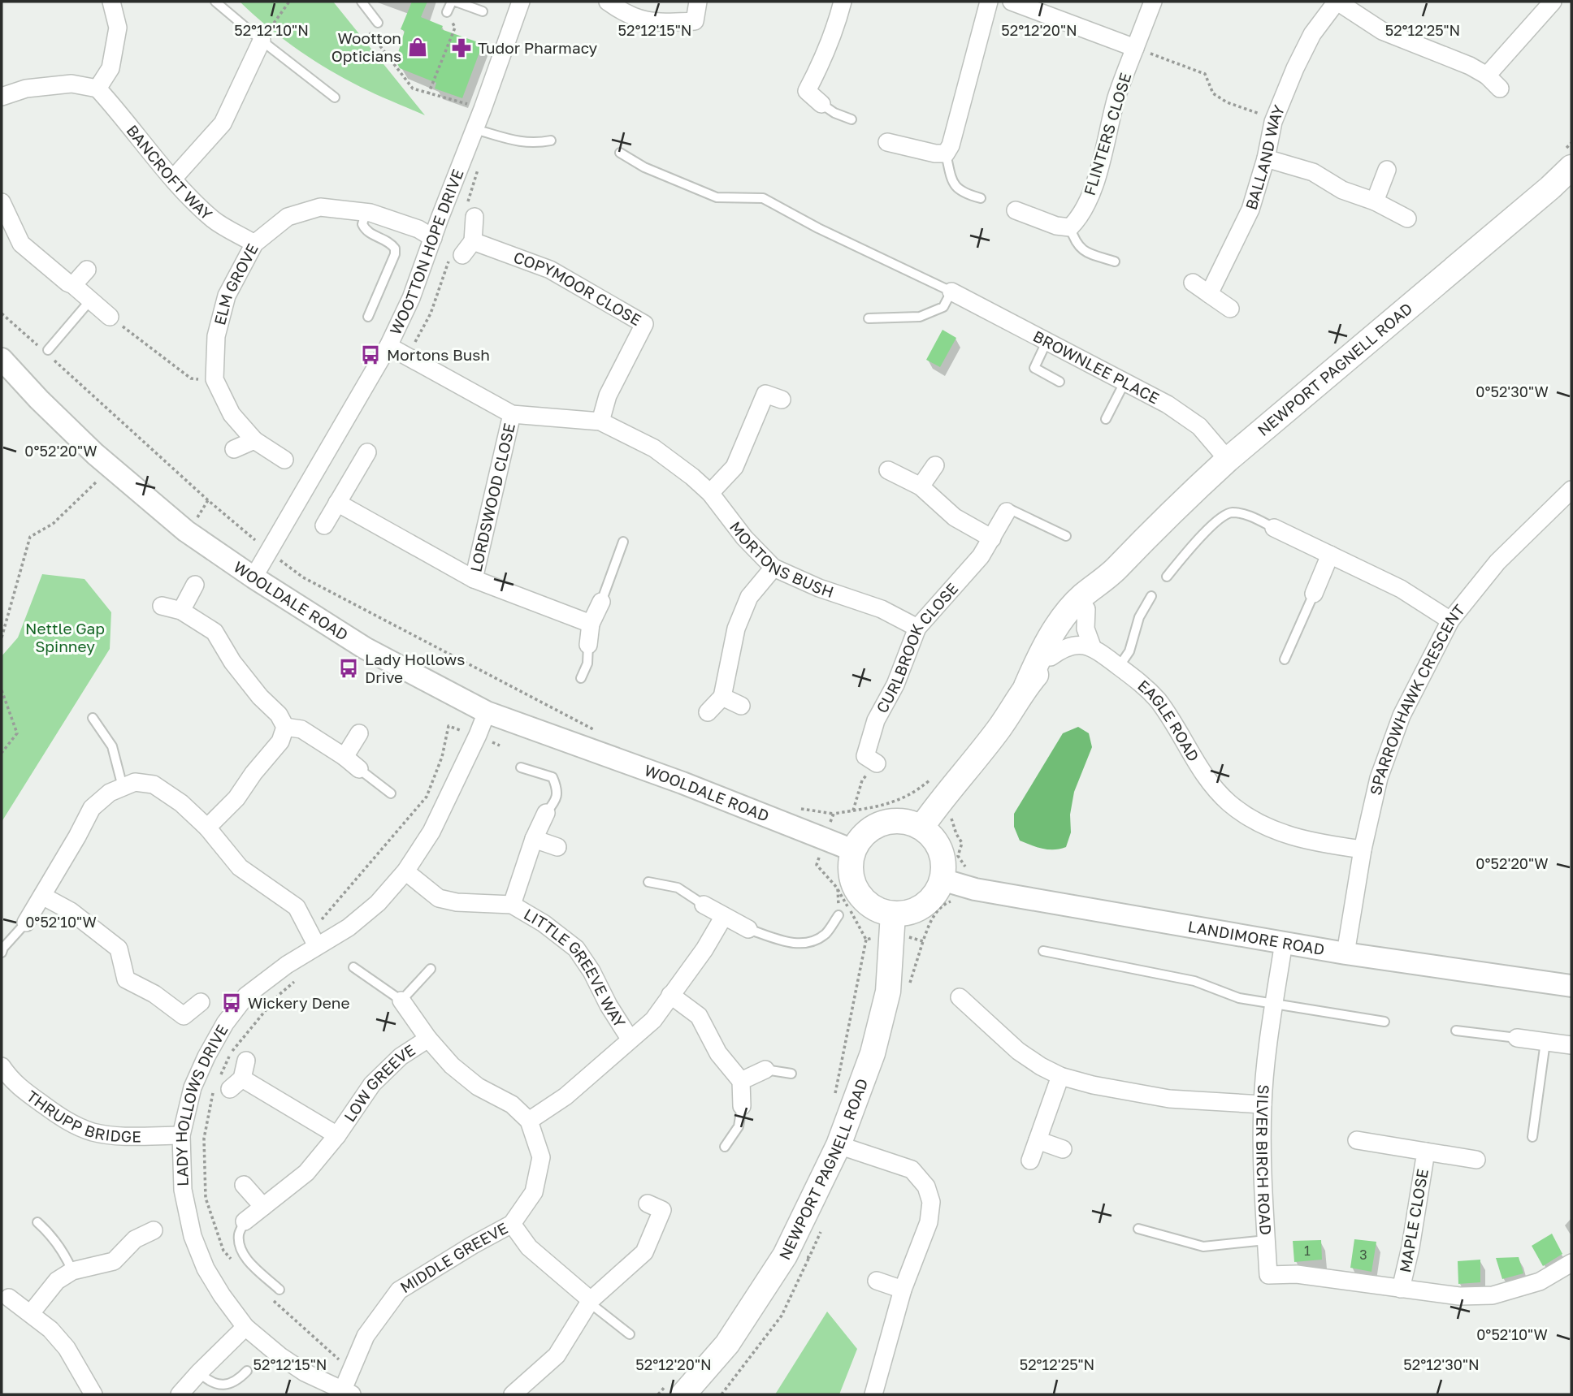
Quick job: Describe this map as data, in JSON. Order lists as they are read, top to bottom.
{
  "streets": {
    "main road": ["NEWPORT PAGNELL ROAD"],
    "street": [
      "FLINTERS CLOSE",
      "BALLAND WAY",
      "BANCROFT WAY",
      "WOOTTON HOPE DRIVE",
      "ELM GROVE",
      "COPYMOOR CLOSE",
      "BROWNLEE PLACE",
      "LORDSWOOD CLOSE",
      "MORTONS BUSH",
      "WOOLDALE ROAD",
      "CURLBROOK CLOSE",
      "SPARROWHAWK CRESCENT",
      "EAGLE ROAD",
      "LANDIMORE ROAD",
      "LITTLE GREEVE WAY",
      "LOW GREEVE",
      "LADY HOLLOWS DRIVE",
      "THRUPP BRIDGE",
      "SILVER BIRCH ROAD",
      "MAPLE CLOSE",
      "MIDDLE GREEVE"
    ]
  },
  "crossings": [
    ["BANCROFT WAY", "ELM GROVE"],
    ["WOOTTON HOPE DRIVE", "ELM GROVE"],
    ["WOOTTON HOPE DRIVE", "MORTONS BUSH"],
    ["WOOTTON HOPE DRIVE", "WOOLDALE ROAD"],
    ["COPYMOOR CLOSE", "MORTONS BUSH"],
    ["BROWNLEE PLACE", "NEWPORT PAGNELL ROAD"],
    ["NEWPORT PAGNELL ROAD", "WOOLDALE ROAD"],
    ["NEWPORT PAGNELL ROAD", "LANDIMORE ROAD"],
    ["LORDSWOOD CLOSE", "MORTONS BUSH"],
    ["MORTONS BUSH", "CURLBROOK CLOSE"],
    ["WOOLDALE ROAD", "LANDIMORE ROAD"],
    ["WOOLDALE ROAD", "LADY HOLLOWS DRIVE"],
    ["SPARROWHAWK CRESCENT", "EAGLE ROAD"],
    ["SPARROWHAWK CRESCENT", "LANDIMORE ROAD"],
    ["LANDIMORE ROAD", "SILVER BIRCH ROAD"],
    ["LITTLE GREEVE WAY", "LADY HOLLOWS DRIVE"],
    ["LADY HOLLOWS DRIVE", "THRUPP BRIDGE"],
    ["LADY HOLLOWS DRIVE", "MIDDLE GREEVE"],
    ["SILVER BIRCH ROAD", "MAPLE CLOSE"]
  ],
  "parks": ["Nettle Gap Spinney"],
  "places": {
    "shop": ["Wootton Opticians"],
    "pharmacy": ["Tudor Pharmacy"],
    "bus stop": ["Mortons Bush", "Lady Hollows Drive", "Wickery Dene"]
  },
  "house_numbers": ["1", "3"],
  "coordinates": [
    "52°12'10\"N",
    "52°12'15\"N",
    "52°12'20\"N",
    "52°12'25\"N",
    "0°52'30\"W",
    "0°52'20\"W",
    "0°52'10\"W",
    "52°12'30\"N"
  ]
}
